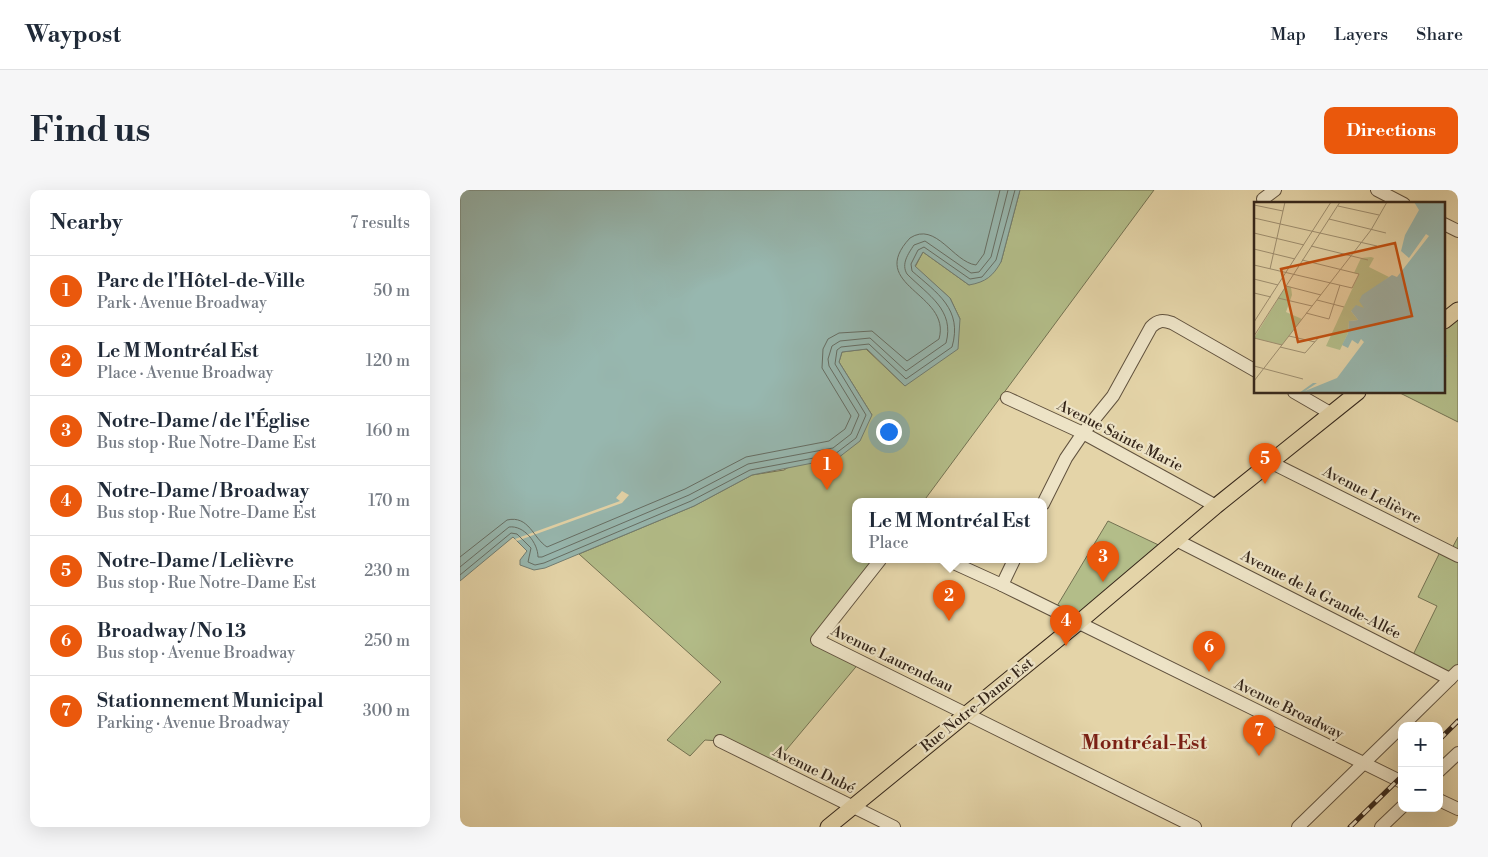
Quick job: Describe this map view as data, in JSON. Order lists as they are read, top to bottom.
{
  "streets": {
    "main road": ["Rue Notre-Dame Est"],
    "street": [
      "Avenue Sainte Marie",
      "Avenue Lelièvre",
      "Avenue de la Grande-Allée",
      "Avenue Laurendeau",
      "Avenue Broadway",
      "Avenue Dubé"
    ]
  },
  "crossings": [
    ["Avenue Sainte Marie", "Rue Notre-Dame Est"],
    ["Avenue Lelièvre", "Rue Notre-Dame Est"],
    ["Avenue de la Grande-Allée", "Rue Notre-Dame Est"],
    ["Avenue Laurendeau", "Rue Notre-Dame Est"],
    ["Rue Notre-Dame Est", "Avenue Broadway"],
    ["Rue Notre-Dame Est", "Avenue Dubé"]
  ],
  "districts": ["Montréal-Est"],
  "page": {
    "header": "Waypost",
    "nav": ["Map", "Layers", "Share"],
    "buttons": "Directions",
    "title": "Find us",
    "heading": ["Nearby", "7 results"],
    "list": [
      {
        "mark": "1",
        "name": "Parc de l'Hôtel-de-Ville",
        "note": "Park · Avenue Broadway",
        "value": "50 m"
      },
      {
        "mark": "2",
        "name": "Le M Montréal Est",
        "note": "Place · Avenue Broadway",
        "value": "120 m"
      },
      {
        "mark": "3",
        "name": "Notre-Dame / de l'Église",
        "note": "Bus stop · Rue Notre-Dame Est",
        "value": "160 m"
      },
      {
        "mark": "4",
        "name": "Notre-Dame / Broadway",
        "note": "Bus stop · Rue Notre-Dame Est",
        "value": "170 m"
      },
      {
        "mark": "5",
        "name": "Notre-Dame / Lelièvre",
        "note": "Bus stop · Rue Notre-Dame Est",
        "value": "230 m"
      },
      {
        "mark": "6",
        "name": "Broadway / No 13",
        "note": "Bus stop · Avenue Broadway",
        "value": "250 m"
      },
      {
        "mark": "7",
        "name": "Stationnement Municipal",
        "note": "Parking · Avenue Broadway",
        "value": "300 m"
      }
    ],
    "pins": [
      "5",
      "1",
      "3",
      "2",
      "4",
      "6",
      "7"
    ],
    "popup": ["Le M Montréal Est", "Place"],
    "map_buttons": ["+", "−"]
  }
}
